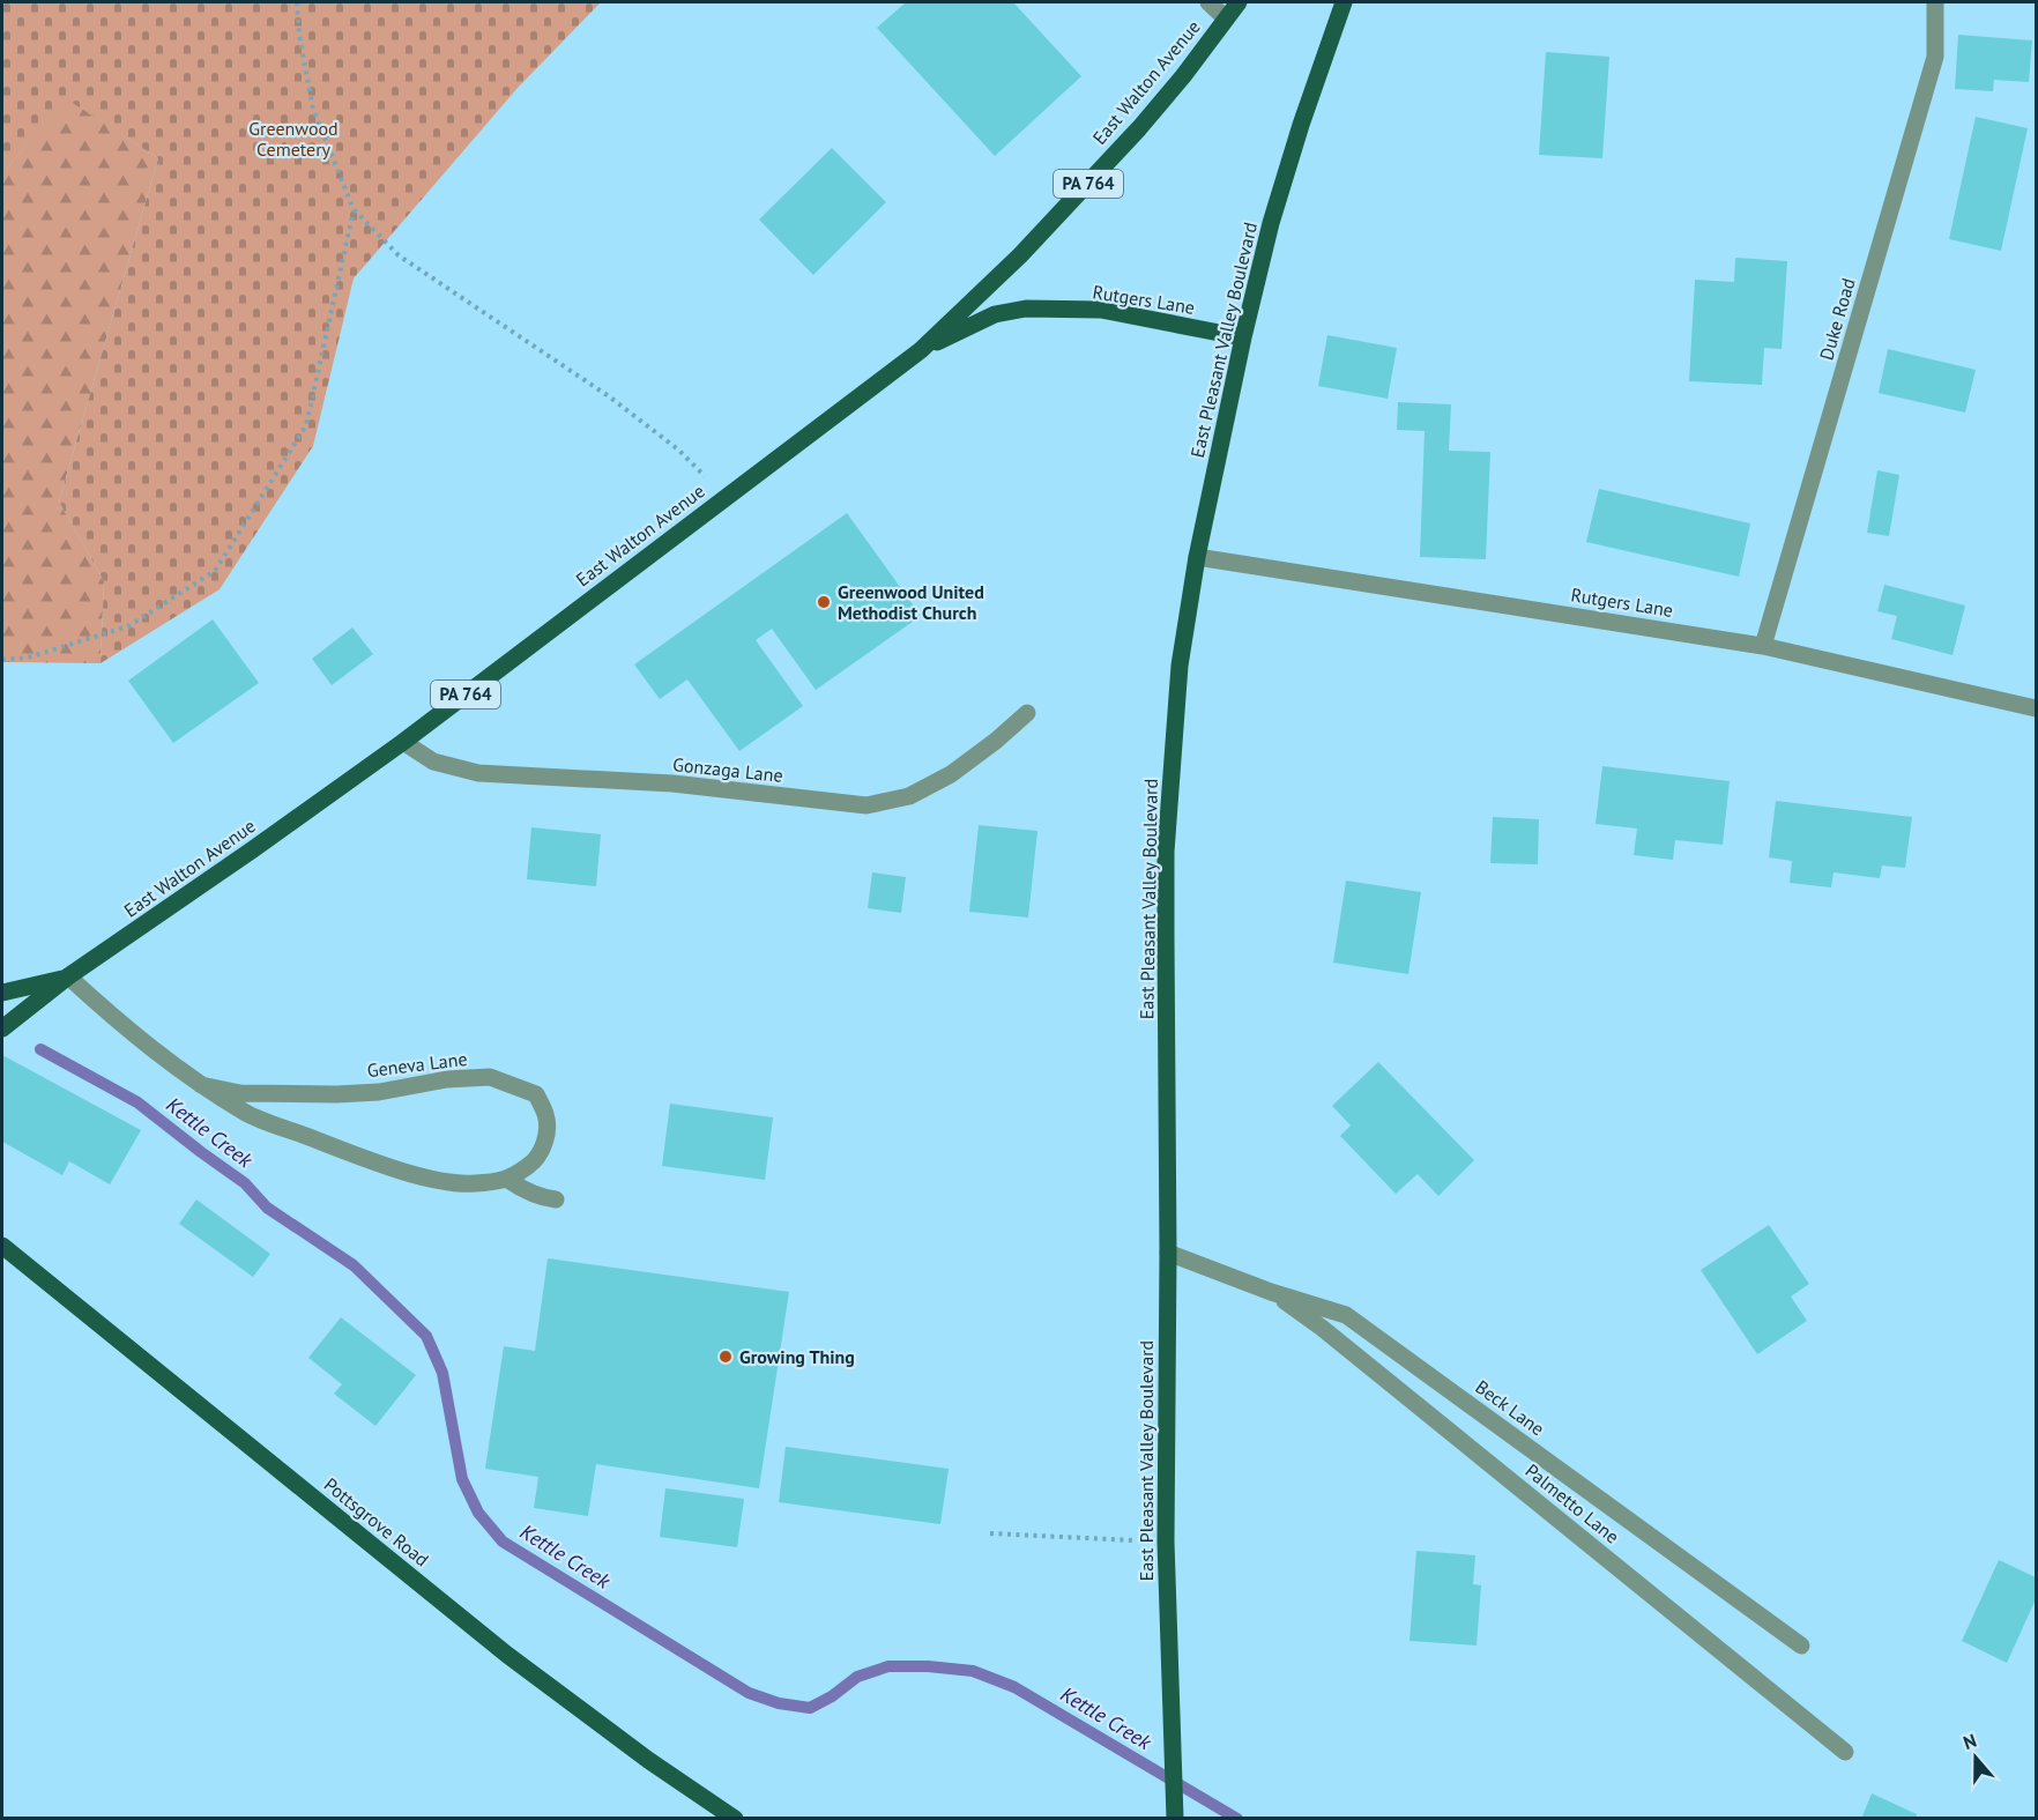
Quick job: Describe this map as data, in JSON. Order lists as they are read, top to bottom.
{
  "streets": {
    "main road": [
      "East Walton Avenue",
      "PA 764",
      "Rutgers Lane",
      "East Pleasant Valley Boulevard",
      "Pottsgrove Road"
    ],
    "street": [
      "Duke Road",
      "Gonzaga Lane",
      "Geneva Lane",
      "Beck Lane",
      "Palmetto Lane"
    ]
  },
  "crossings": [
    ["East Walton Avenue", "Rutgers Lane"],
    ["East Walton Avenue", "Gonzaga Lane"],
    ["East Walton Avenue", "Geneva Lane"],
    ["Rutgers Lane", "Duke Road"],
    ["Rutgers Lane", "East Pleasant Valley Boulevard"],
    ["East Pleasant Valley Boulevard", "Beck Lane"],
    ["Beck Lane", "Palmetto Lane"]
  ],
  "water": ["Kettle Creek"],
  "parks": ["Greenwood Cemetery"],
  "places": ["Greenwood United Methodist Church", "Growing Thing"],
  "north": "top"
}
